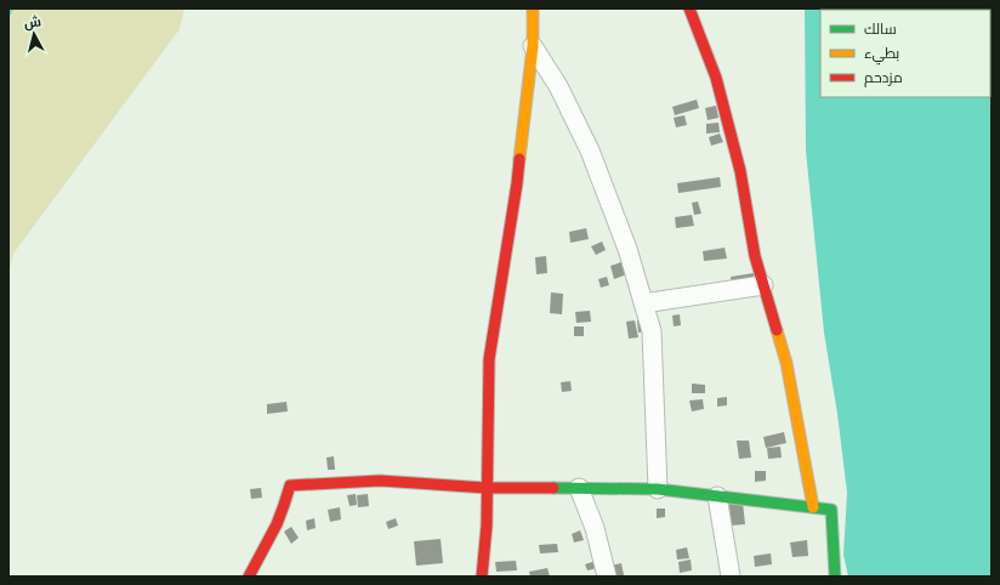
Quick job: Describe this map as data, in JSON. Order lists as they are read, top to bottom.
{
  "legend": ["سالك", "بطيء", "مزدحم"],
  "north": "top"
}
